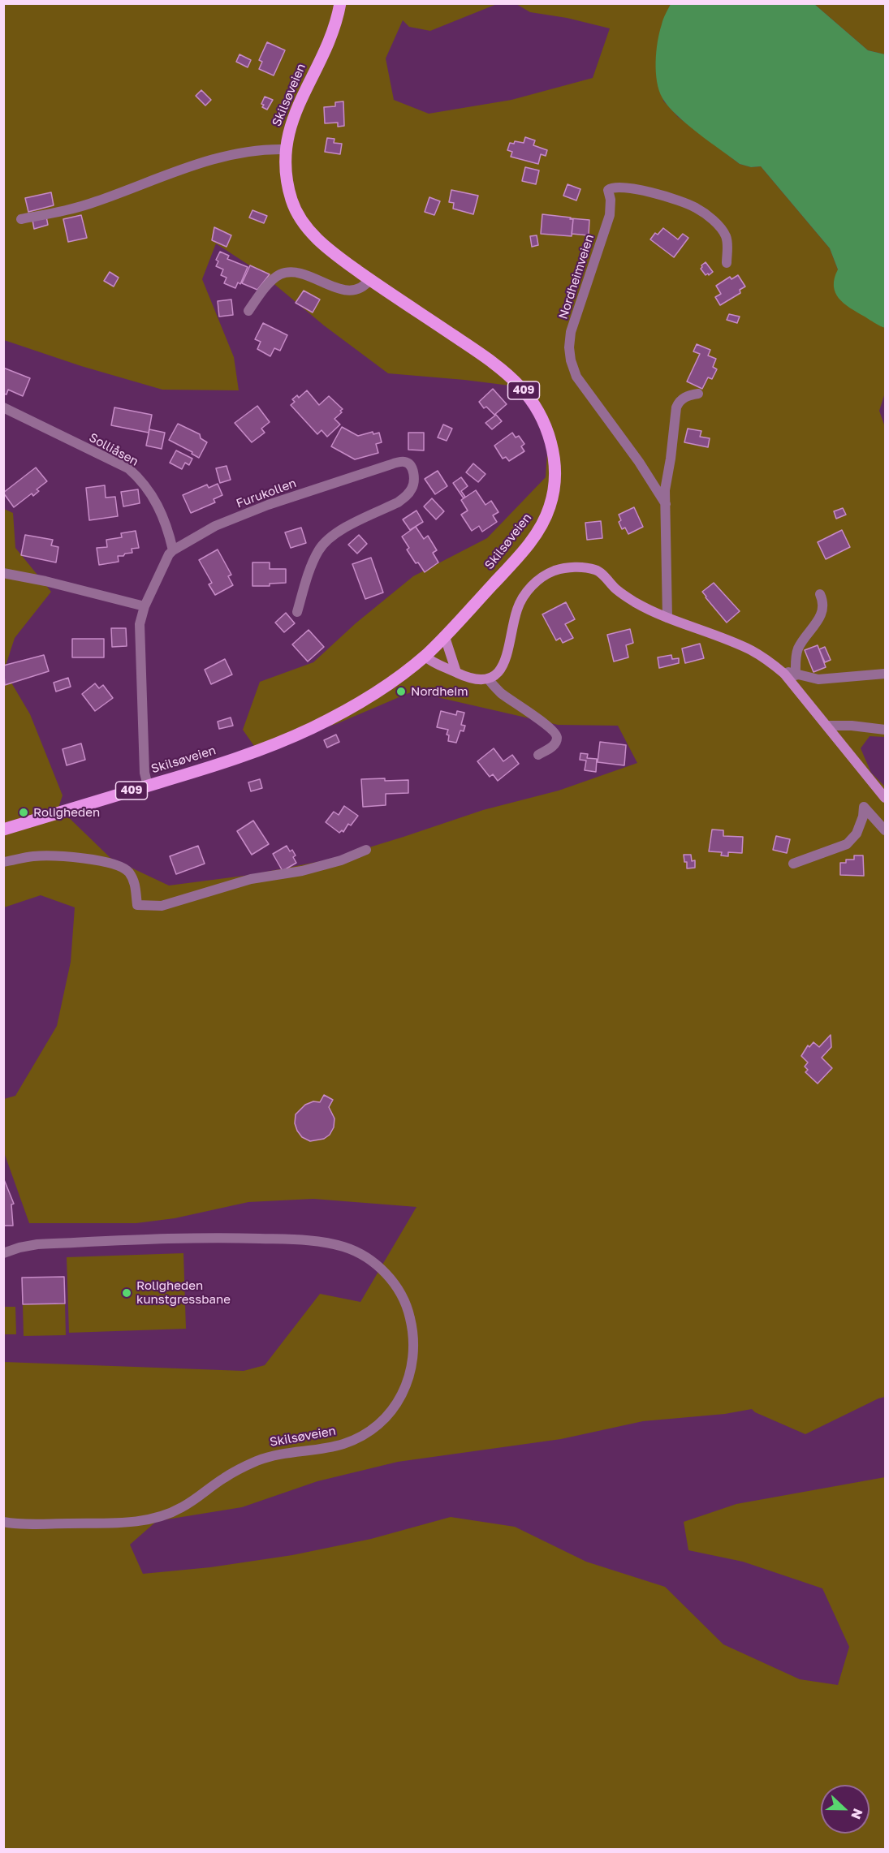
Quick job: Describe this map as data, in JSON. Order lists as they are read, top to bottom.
{
  "streets": {
    "main road": ["Skilsøveien", "409"],
    "street": ["Nordheimveien", "Solliåsen", "Furukollen"]
  },
  "crossings": [
    ["Solliåsen", "Furukollen"]
  ],
  "places": ["Nordheim", "Roligheden", "Roligheden kunstgressbane"],
  "north": "right"
}
